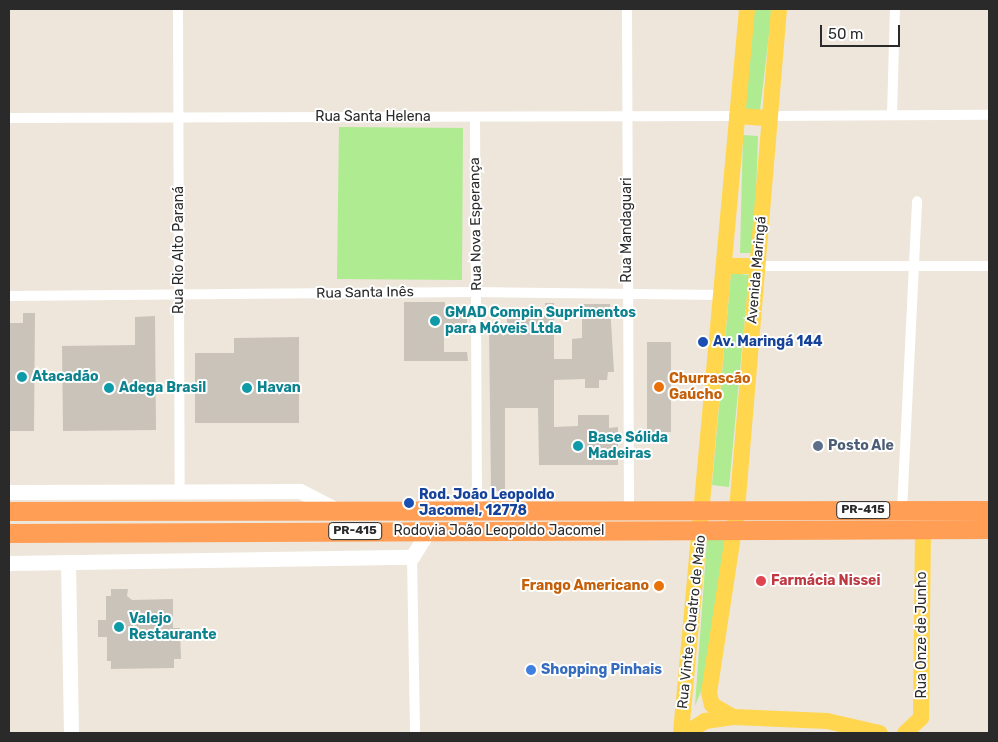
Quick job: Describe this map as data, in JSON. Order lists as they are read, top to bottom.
{
  "streets": {
    "highway": ["PR-415", "Rodovia João Leopoldo Jacomel"],
    "main road": ["Avenida Maringá", "Rua Vinte e Quatro de Maio", "Rua Onze de Junho"],
    "street": [
      "Rua Santa Helena",
      "Rua Nova Esperança",
      "Rua Mandaguari",
      "Rua Rio Alto Paraná",
      "Rua Santa Inês"
    ]
  },
  "crossings": [
    ["Rua Santa Helena", "Rua Nova Esperança"],
    ["Rua Santa Helena", "Rua Mandaguari"],
    ["Rua Santa Helena", "Rua Rio Alto Paraná"],
    ["Rua Nova Esperança", "Rua Santa Inês"],
    ["Rua Nova Esperança", "Rodovia João Leopoldo Jacomel"],
    ["Rua Mandaguari", "Rua Santa Inês"],
    ["Rua Mandaguari", "Rodovia João Leopoldo Jacomel"],
    ["Rua Rio Alto Paraná", "Rua Santa Inês"],
    ["Rua Rio Alto Paraná", "Rodovia João Leopoldo Jacomel"],
    ["Avenida Maringá", "Rodovia João Leopoldo Jacomel"],
    ["Avenida Maringá", "Rua Vinte e Quatro de Maio"],
    ["Rodovia João Leopoldo Jacomel", "Rua Vinte e Quatro de Maio"],
    ["Rodovia João Leopoldo Jacomel", "Rua Onze de Junho"]
  ],
  "places": [
    "GMAD Compin Suprimentos para Móveis Ltda",
    "Av. Maringá 144",
    "Atacadão",
    "Churrascão Gaúcho",
    "Adega Brasil",
    "Havan",
    "Base Sólida Madeiras",
    "Posto Ale",
    "Rod. João Leopoldo Jacomel, 12778",
    "Farmácia Nissei",
    "Frango Americano",
    "Valejo Restaurante",
    "Shopping Pinhais"
  ],
  "scale_bar": "50 m"
}
